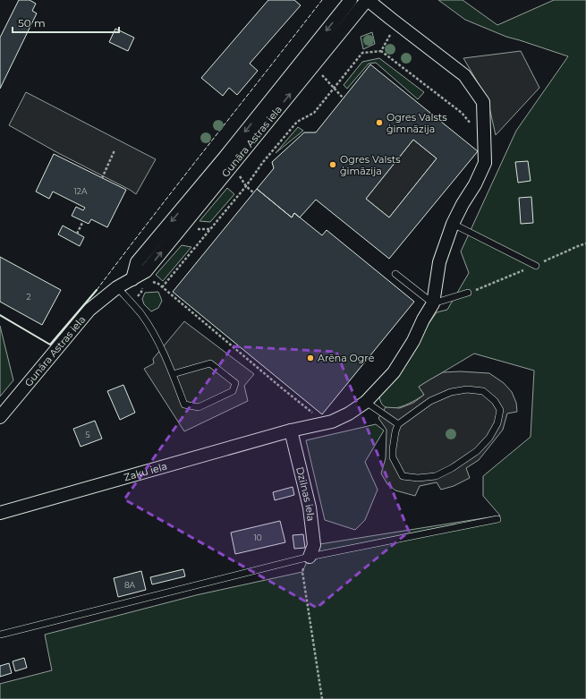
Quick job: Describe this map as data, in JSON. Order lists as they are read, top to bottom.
{
  "streets": {
    "street": ["Gunāra Astras iela", "Zaķu iela", "Dzilnas iela"]
  },
  "crossings": [
    ["Zaķu iela", "Dzilnas iela"]
  ],
  "places": ["Ogres Valsts ģimnāzija", "Ogres Valsts ģimāzija", "Arēna Ogre"],
  "house_numbers": [
    "12A",
    "2",
    "5",
    "10",
    "8A"
  ],
  "scale_bar": "50 m"
}
